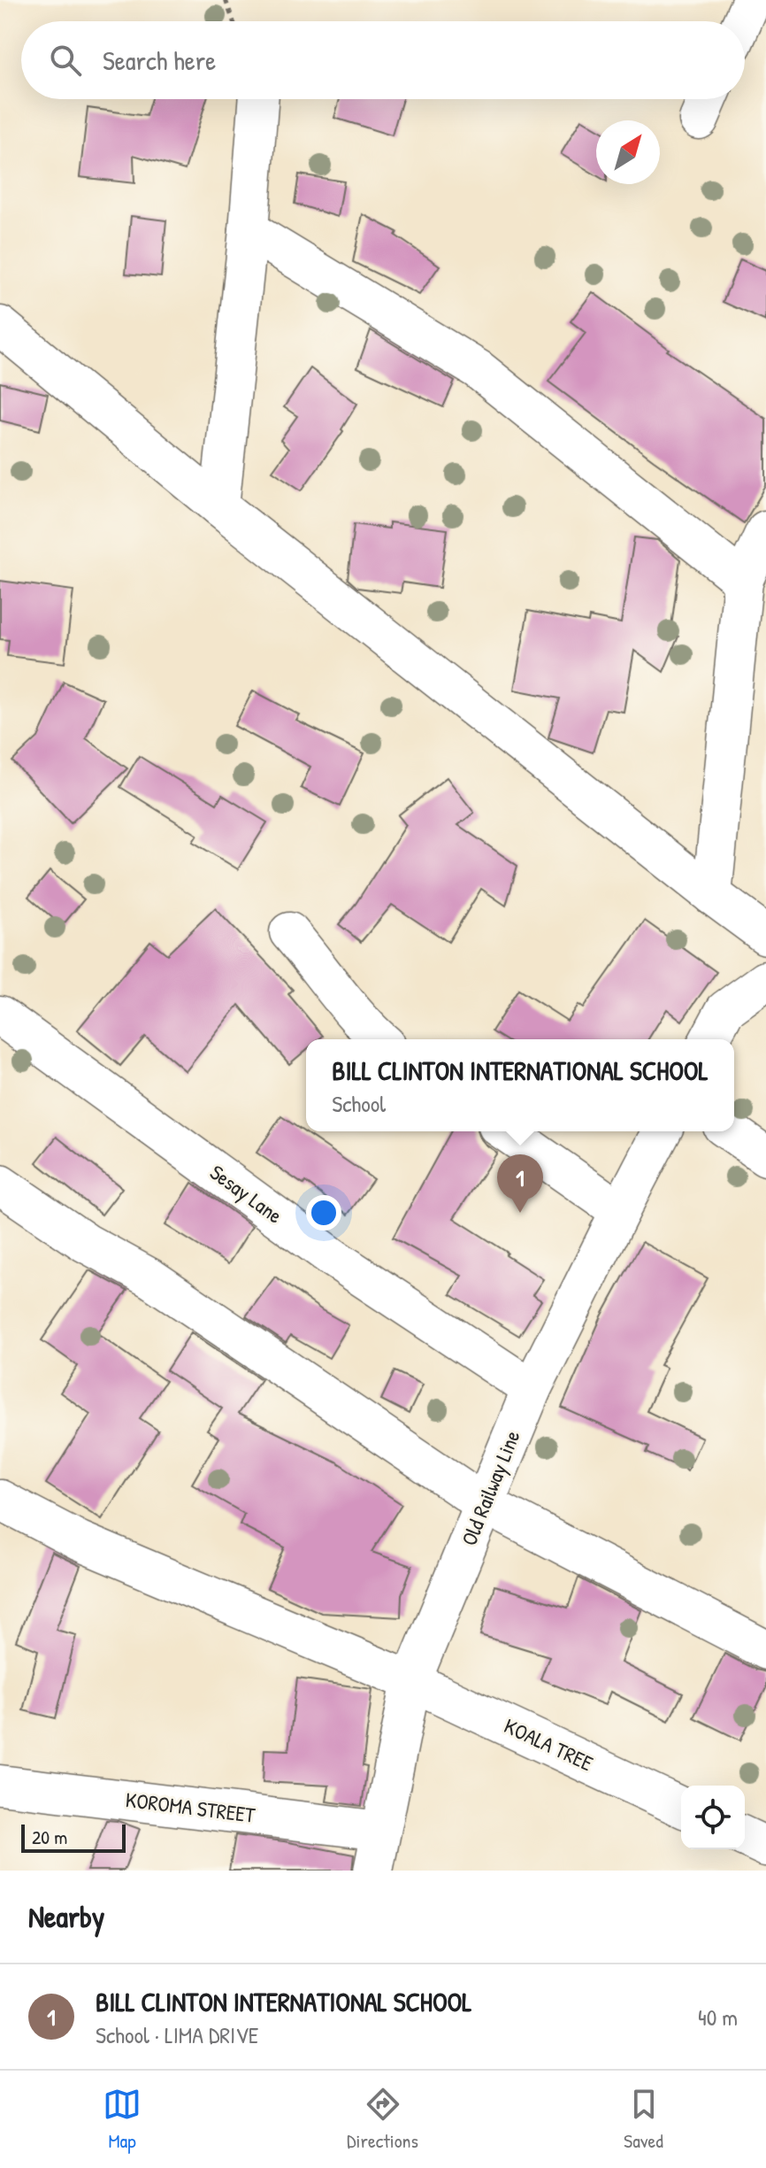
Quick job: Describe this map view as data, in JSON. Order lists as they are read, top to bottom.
{
  "streets": {
    "street": [
      "Sesay Lane",
      "Old Railway Line",
      "KOALA TREE",
      "KOROMA STREET"
    ]
  },
  "crossings": [
    ["Sesay Lane", "Old Railway Line"],
    ["Old Railway Line", "KOALA TREE"],
    ["Old Railway Line", "KOROMA STREET"]
  ],
  "scale_bar": "20 m",
  "north": "top right",
  "page": {
    "search": "Search here",
    "popup": ["BILL CLINTON INTERNATIONAL SCHOOL", "School"],
    "pins": "1",
    "scale": "20 m",
    "heading": "Nearby",
    "list": [
      {
        "mark": "1",
        "name": "BILL CLINTON INTERNATIONAL SCHOOL",
        "note": "School · LIMA DRIVE",
        "value": "40 m"
      }
    ],
    "nav": ["Map", "Directions", "Saved"]
  }
}
